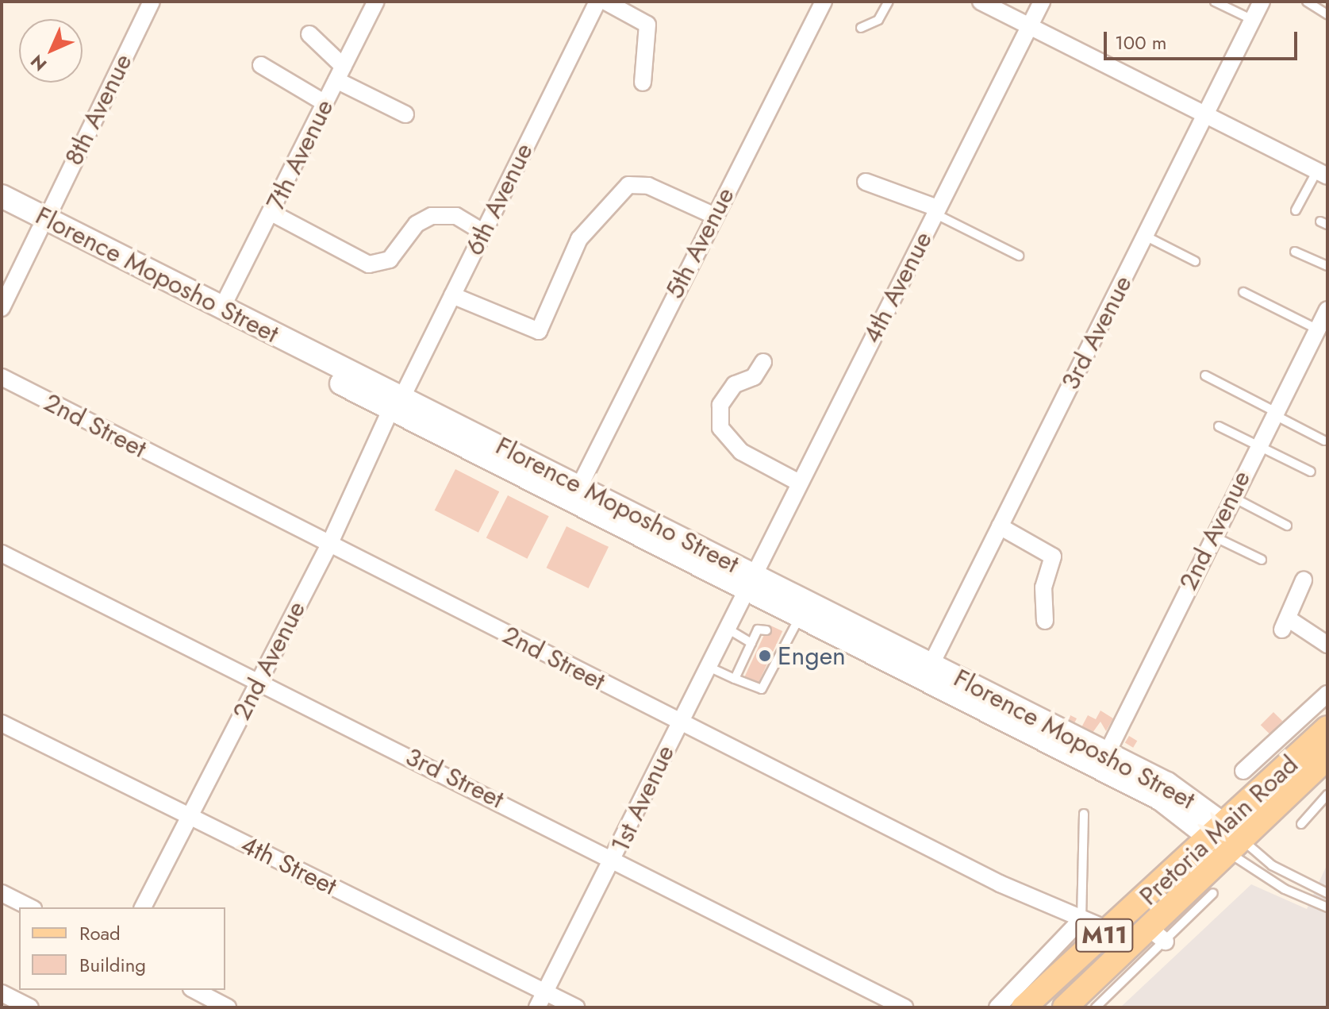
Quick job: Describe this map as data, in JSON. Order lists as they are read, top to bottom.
{
  "streets": {
    "main road": ["Pretoria Main Road", "M11"],
    "street": [
      "8th Avenue",
      "7th Avenue",
      "6th Avenue",
      "5th Avenue",
      "Florence Moposho Street",
      "4th Avenue",
      "3rd Avenue",
      "2nd Street",
      "2nd Avenue",
      "3rd Street",
      "1st Avenue",
      "4th Street"
    ]
  },
  "crossings": [
    ["8th Avenue", "Florence Moposho Street"],
    ["7th Avenue", "Florence Moposho Street"],
    ["6th Avenue", "Florence Moposho Street"],
    ["6th Avenue", "2nd Avenue"],
    ["5th Avenue", "Florence Moposho Street"],
    ["Florence Moposho Street", "4th Avenue"],
    ["Florence Moposho Street", "3rd Avenue"],
    ["Florence Moposho Street", "2nd Avenue"],
    ["Florence Moposho Street", "1st Avenue"],
    ["Florence Moposho Street", "Pretoria Main Road"],
    ["4th Avenue", "1st Avenue"],
    ["2nd Street", "2nd Avenue"],
    ["2nd Street", "1st Avenue"],
    ["2nd Street", "Pretoria Main Road"],
    ["2nd Avenue", "3rd Street"],
    ["2nd Avenue", "4th Street"],
    ["3rd Street", "1st Avenue"],
    ["1st Avenue", "4th Street"]
  ],
  "places": ["Engen"],
  "legend": ["Road", "Building"],
  "scale_bar": "100 m",
  "north": "bottom left"
}
